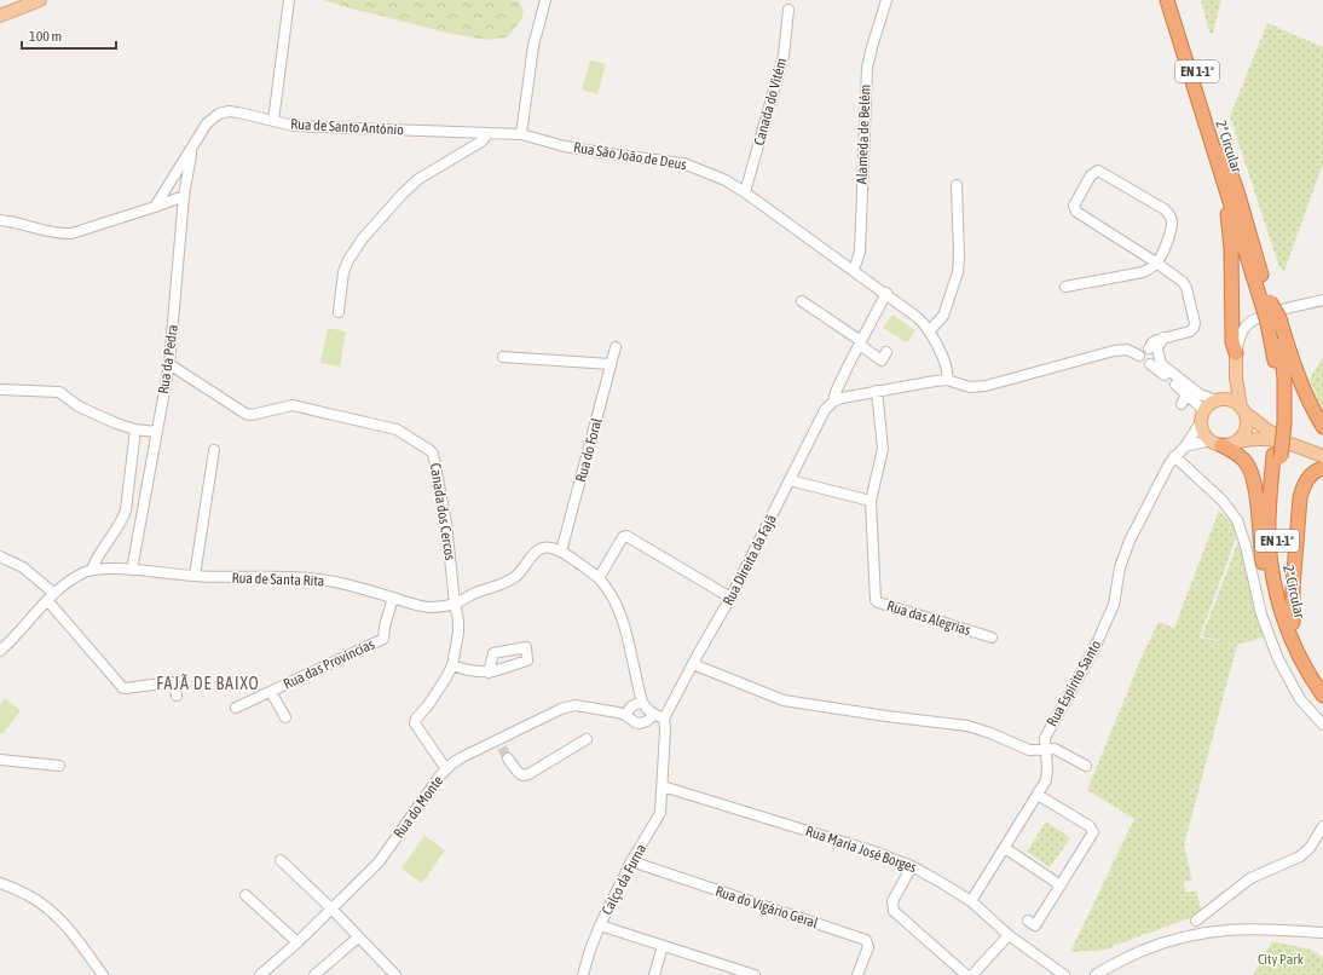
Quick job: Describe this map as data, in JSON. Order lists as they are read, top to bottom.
{
  "streets": {
    "highway": ["EN 1-1ª", "2ª Circular"],
    "street": [
      "Canada do Vitém",
      "Rua de Santo António",
      "Alameda de Belém",
      "Rua São João de Deus",
      "Rua da Pedra",
      "Rua do Foral",
      "Canada dos Cercos",
      "Rua Direita da Fajã",
      "Rua de Santa Rita",
      "Rua das Alegrias",
      "Rua das Provincias",
      "Rua Espírito Santo",
      "Rua do Monte",
      "Rua Maria José Borges",
      "Calço da Furna",
      "Rua do Vigário Geral"
    ]
  },
  "crossings": [
    ["EN 1-1ª", "2ª Circular"],
    ["Canada do Vitém", "Rua São João de Deus"],
    ["Rua de Santo António", "Rua São João de Deus"],
    ["Rua de Santo António", "Rua da Pedra"],
    ["Alameda de Belém", "Rua São João de Deus"],
    ["Rua São João de Deus", "Rua Direita da Fajã"],
    ["Rua da Pedra", "Canada dos Cercos"],
    ["Rua da Pedra", "Rua de Santa Rita"],
    ["Rua do Foral", "Rua de Santa Rita"],
    ["Canada dos Cercos", "Rua de Santa Rita"],
    ["Canada dos Cercos", "Rua do Monte"],
    ["Rua Direita da Fajã", "Rua do Monte"],
    ["Rua Direita da Fajã", "Calço da Furna"],
    ["Rua de Santa Rita", "Rua das Provincias"],
    ["Rua Espírito Santo", "Rua Maria José Borges"],
    ["Rua do Monte", "Calço da Furna"],
    ["Rua Maria José Borges", "Calço da Furna"],
    ["Calço da Furna", "Rua do Vigário Geral"]
  ],
  "districts": ["FAJÃ DE BAIXO"],
  "parks": ["City Park"],
  "scale_bar": "100 m"
}
